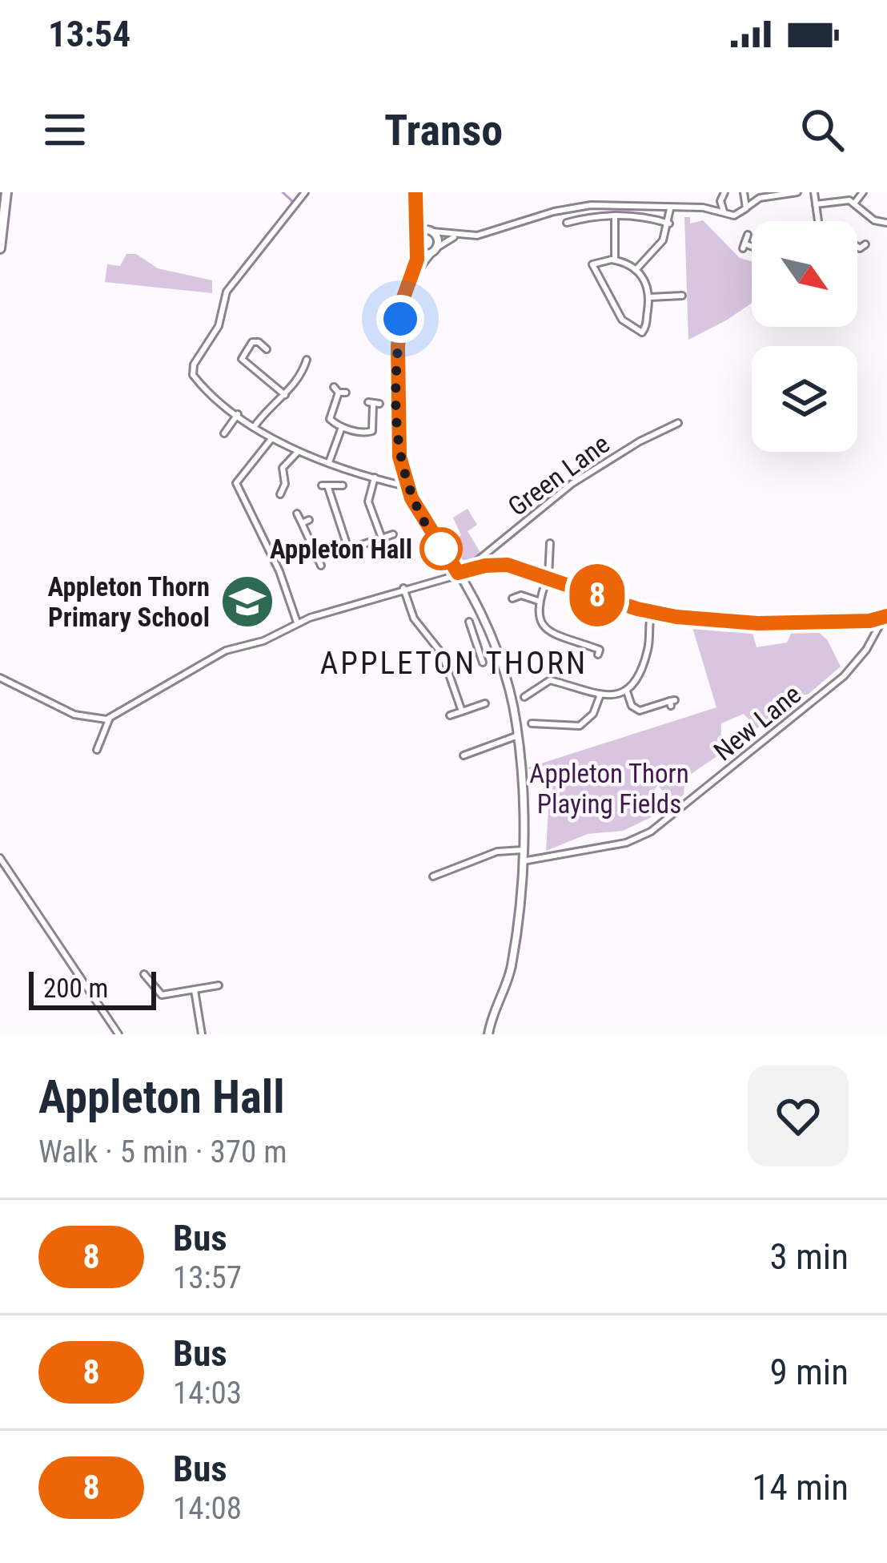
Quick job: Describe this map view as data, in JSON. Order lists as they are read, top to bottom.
{
  "streets": {
    "street": ["Green Lane", "New Lane"]
  },
  "districts": ["APPLETON THORN"],
  "parks": ["Appleton Thorn Playing Fields"],
  "places": {
    "other": ["Appleton Hall"],
    "school or university": ["Appleton Thorn Primary School"]
  },
  "lines": ["bus line 8"],
  "scale_bar": "200 m",
  "north": "bottom right",
  "page": {
    "status": "13:54",
    "header": "Transo",
    "on_map": "8",
    "scale": "200 m",
    "heading": ["Appleton Hall", "Walk · 5 min · 370 m"],
    "list": [
      {
        "mark": "8",
        "name": "Bus",
        "note": "13:57",
        "value": "3 min"
      },
      {
        "mark": "8",
        "name": "Bus",
        "note": "14:03",
        "value": "9 min"
      },
      {
        "mark": "8",
        "name": "Bus",
        "note": "14:08",
        "value": "14 min"
      }
    ]
  }
}
